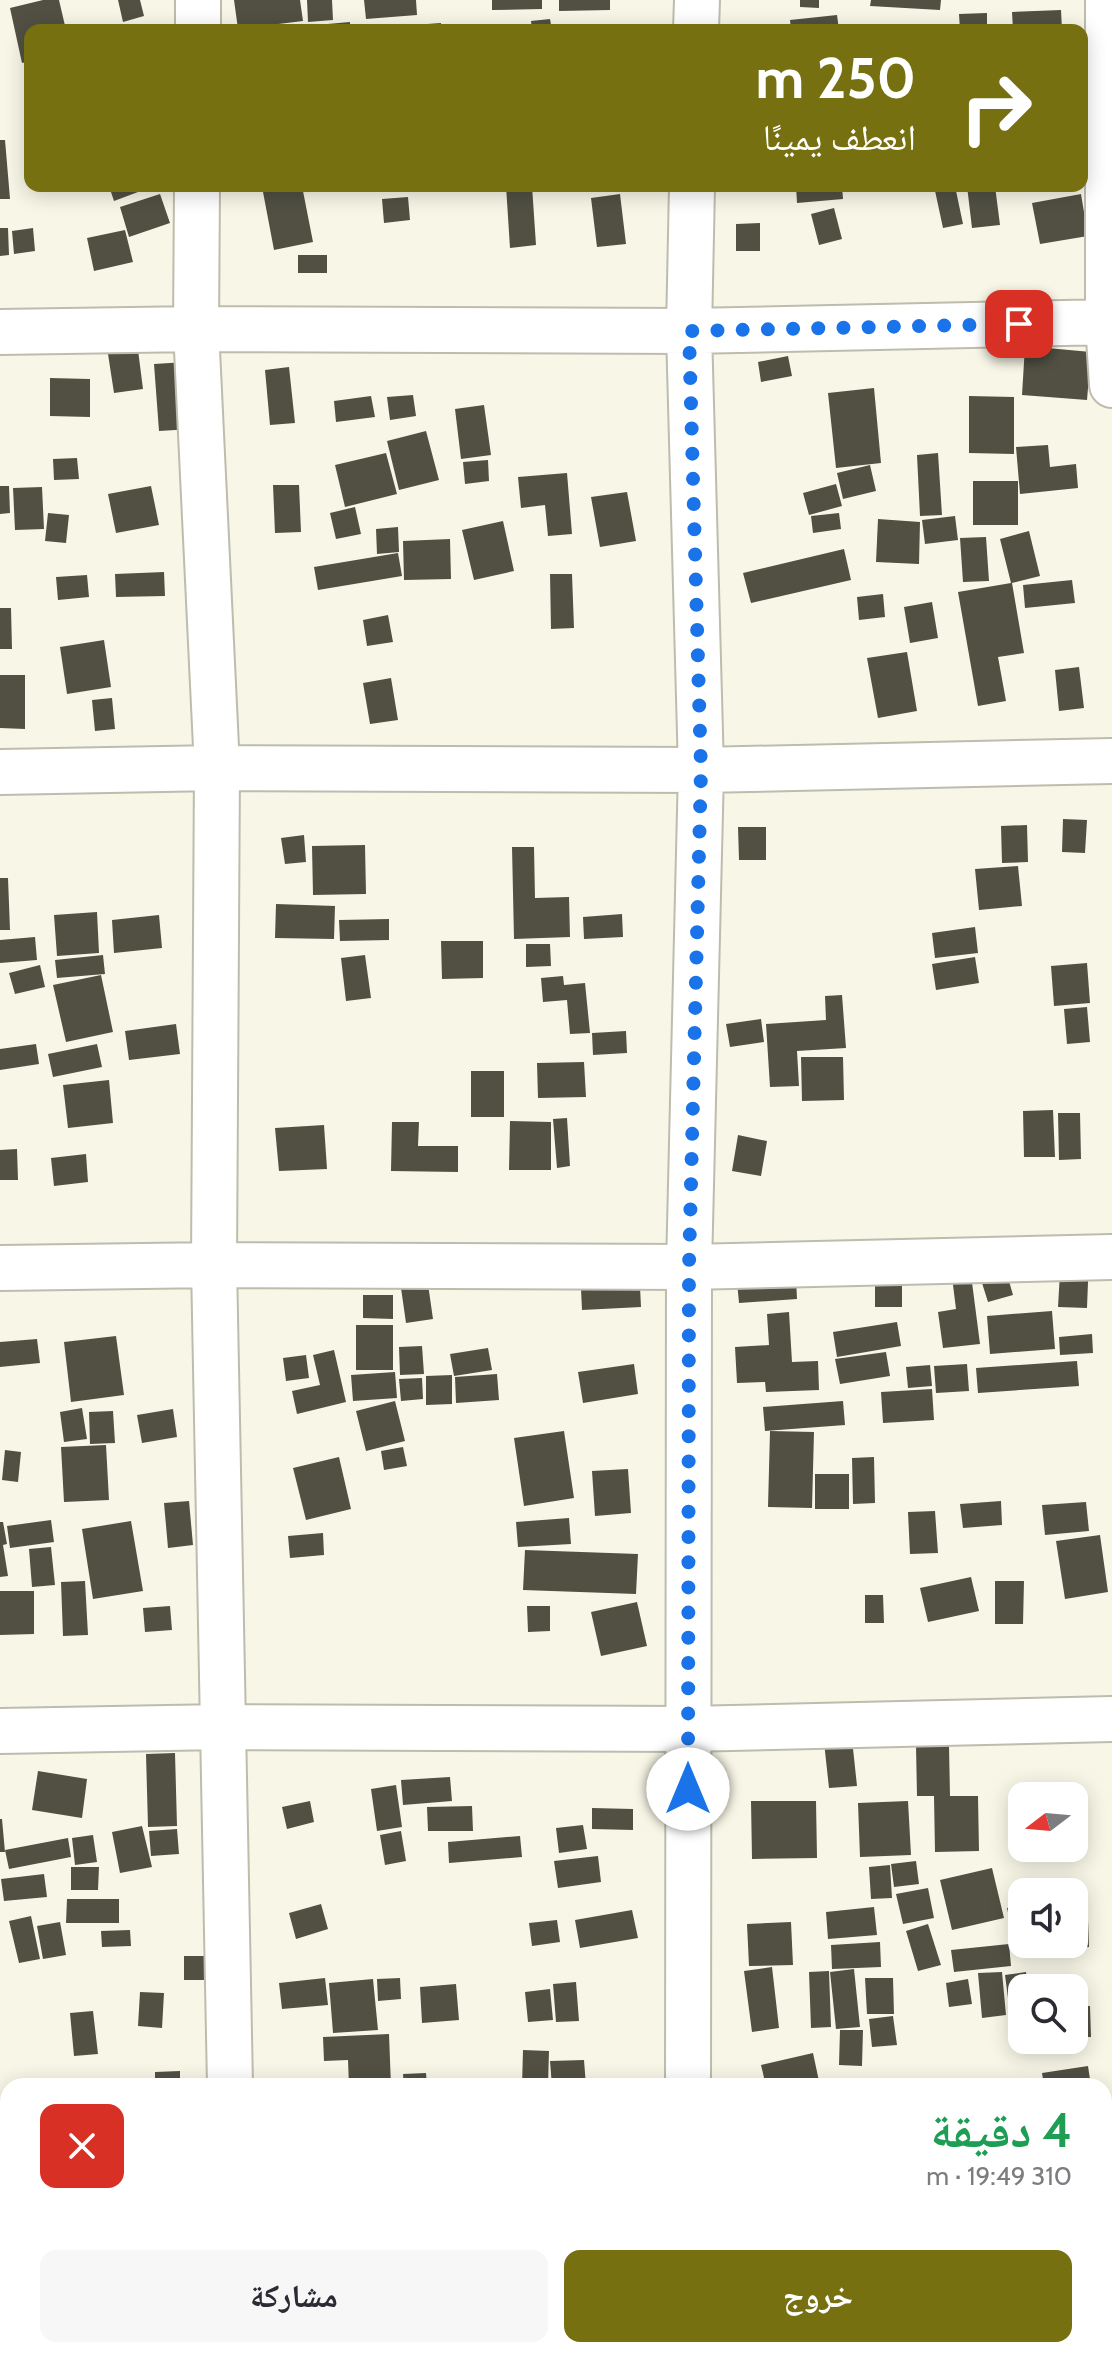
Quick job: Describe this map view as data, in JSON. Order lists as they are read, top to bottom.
{
  "north": "left",
  "page": {
    "turn": ["250 m", "انعطف يمينًا"],
    "heading": ["4 دقيقة", "310 m · 19:49"],
    "buttons": ["خروج", "مشاركة"]
  }
}
